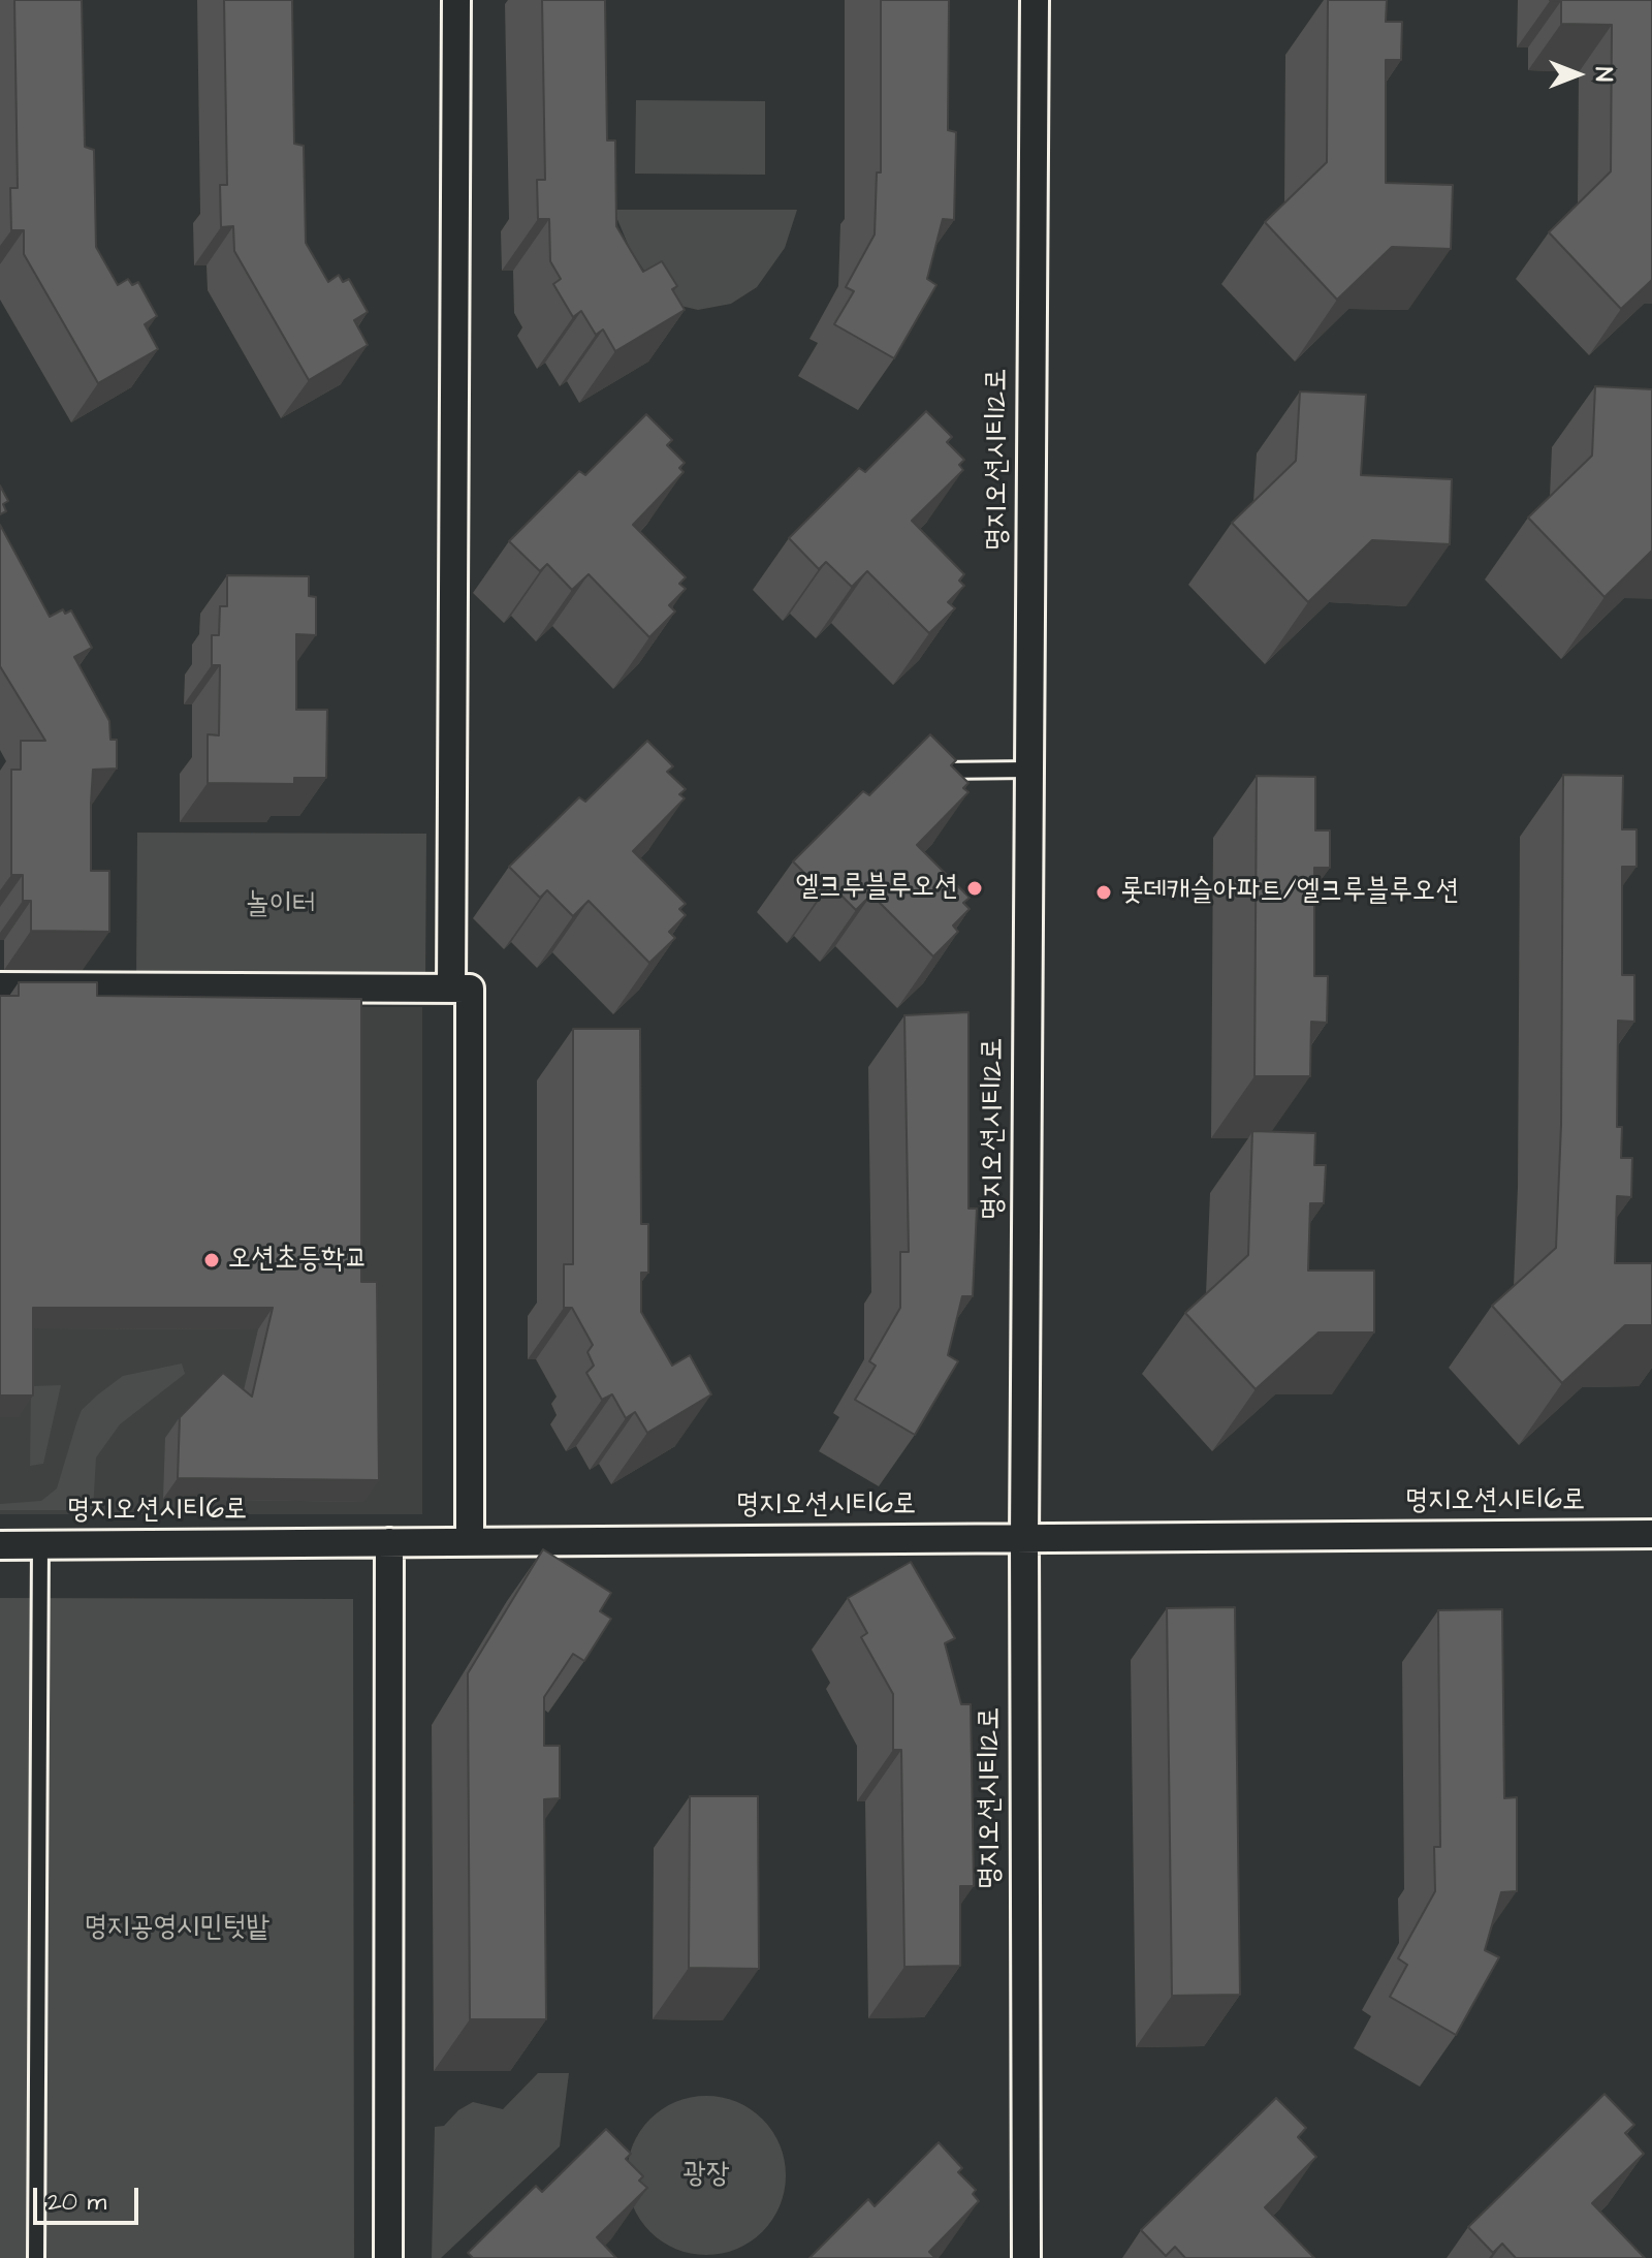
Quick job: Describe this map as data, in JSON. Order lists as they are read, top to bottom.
{
  "streets": {
    "street": ["명지오션시티12로", "명지오션시티6로"]
  },
  "crossings": [
    ["명지오션시티12로", "명지오션시티6로"]
  ],
  "parks": ["놀이터", "명지공영시민텃밭", "광장"],
  "places": ["엘크루블루오션", "롯데캐슬아파트/엘크루블루오션", "오션초등학교"],
  "scale_bar": "20 m",
  "north": "right"
}
